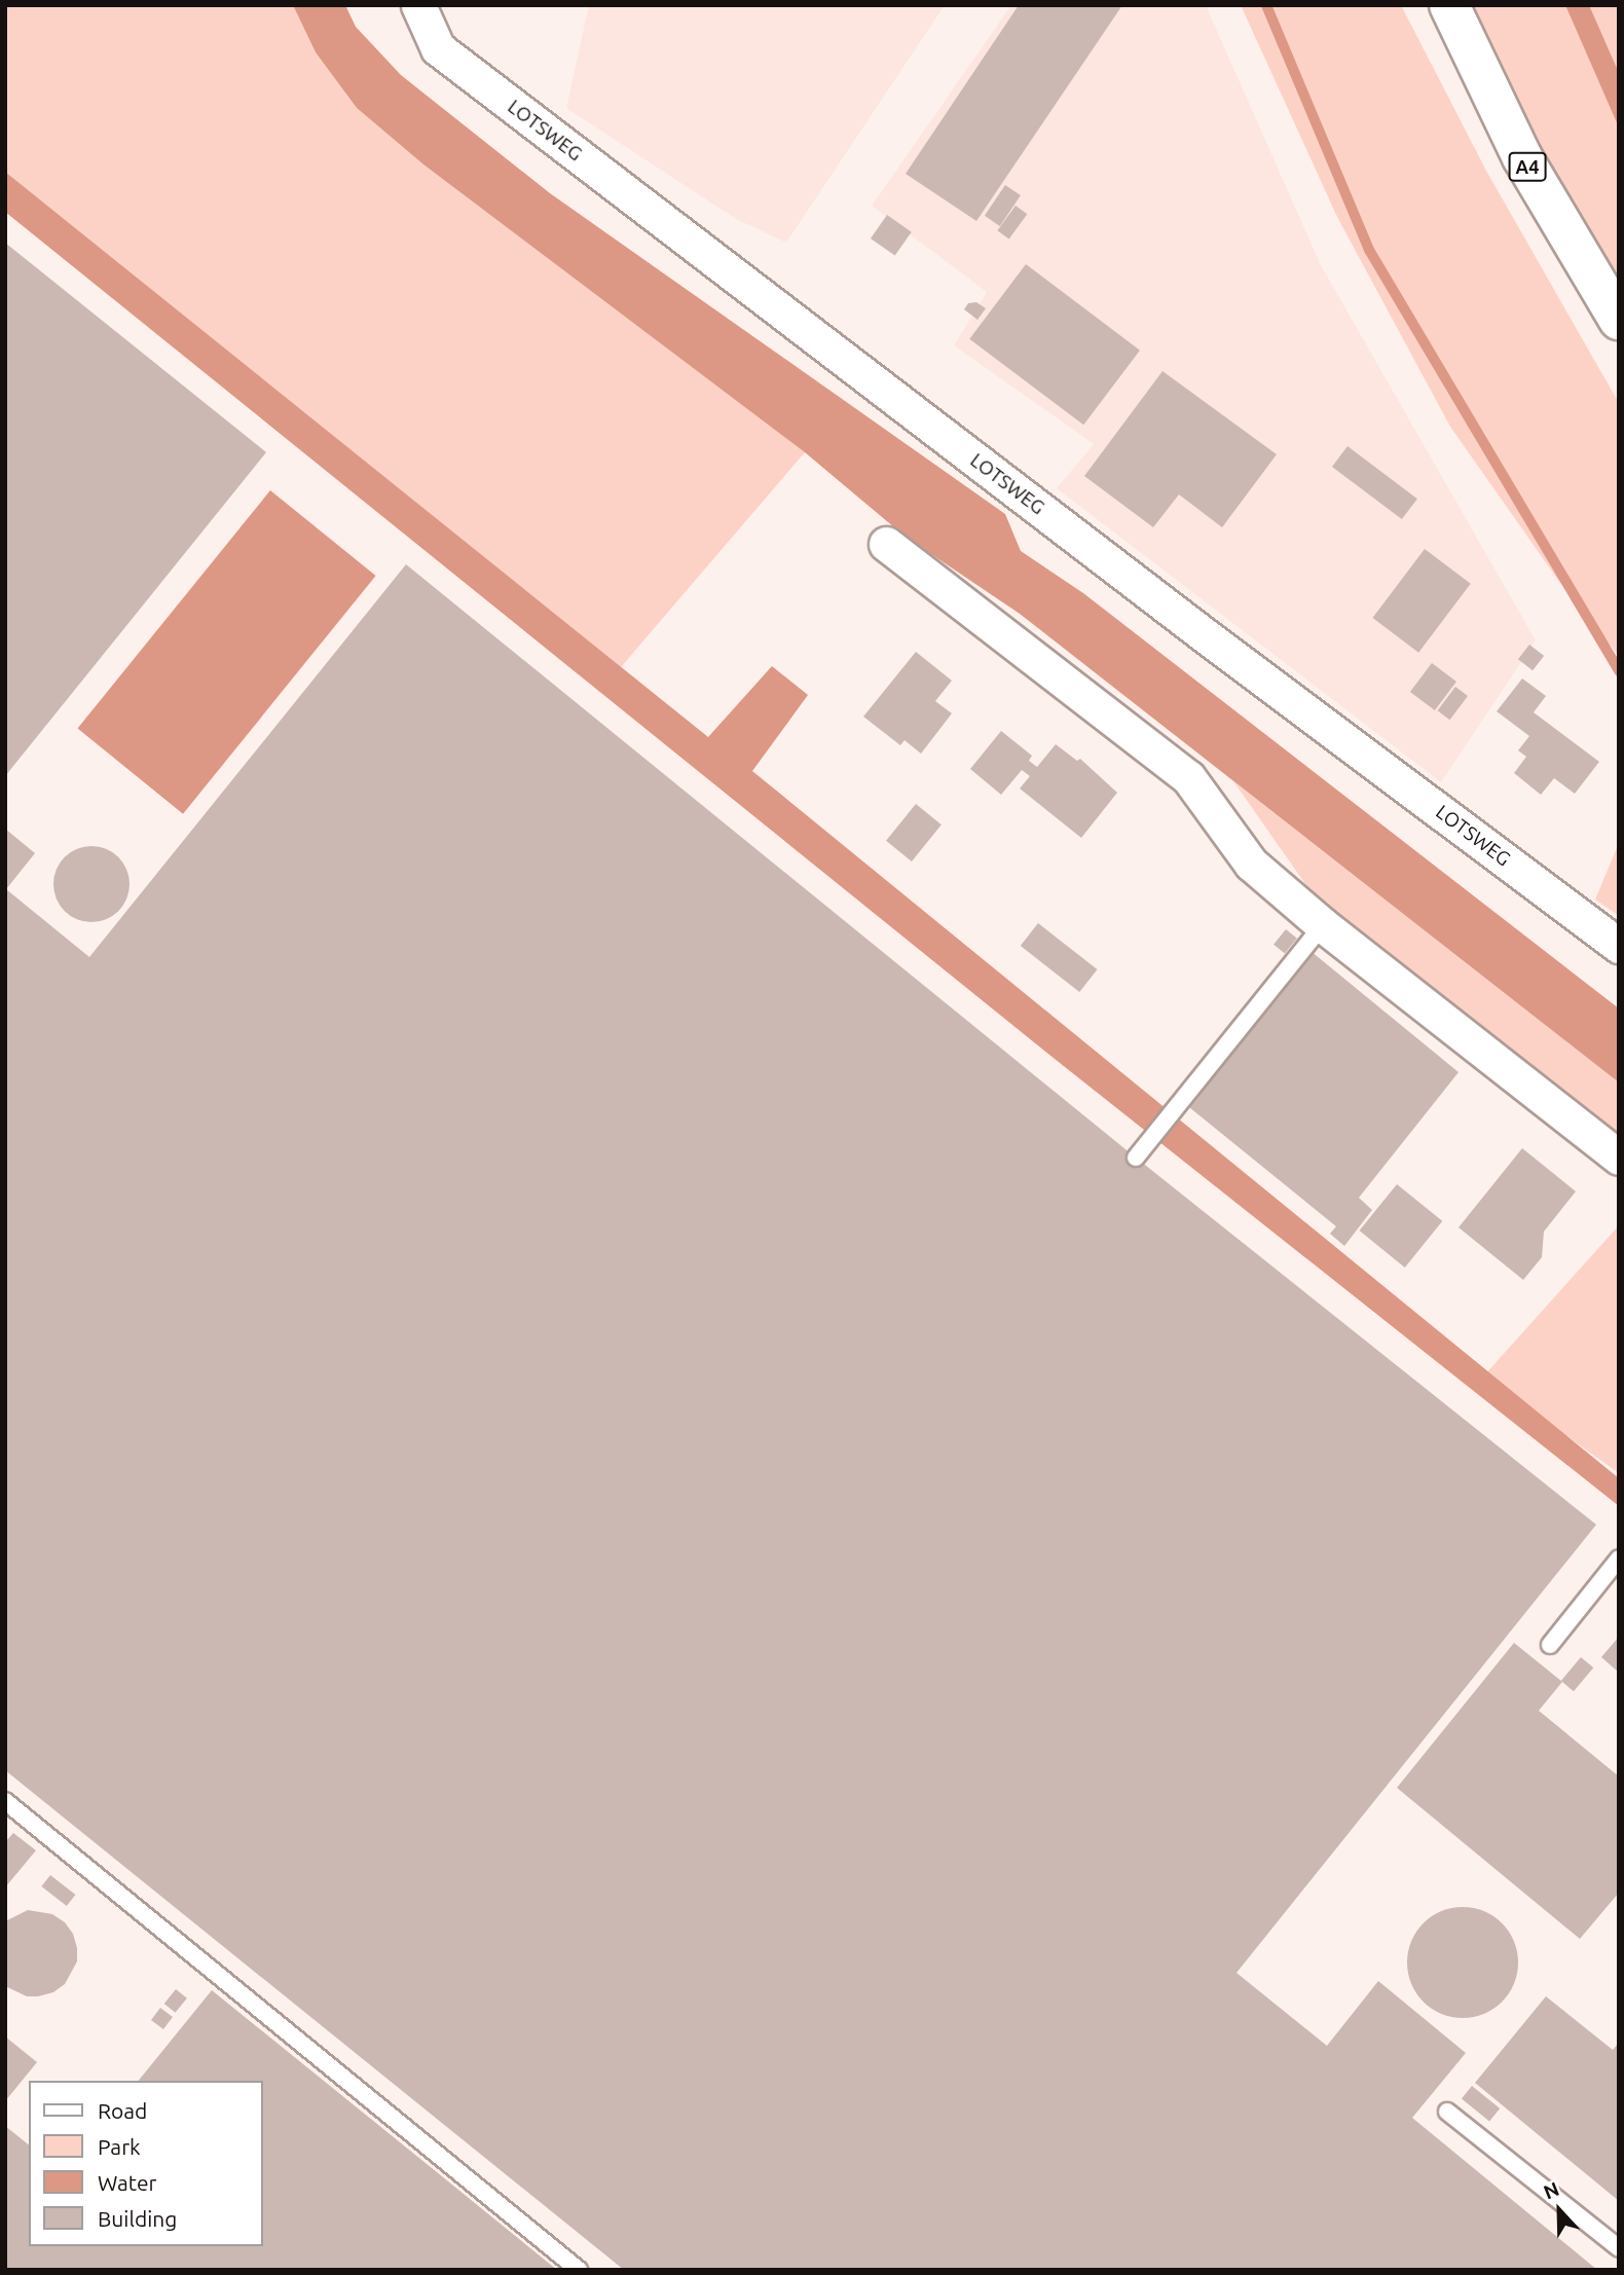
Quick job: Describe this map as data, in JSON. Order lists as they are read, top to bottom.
{
  "streets": {
    "highway": ["A4"],
    "street": ["LOTSWEG"]
  },
  "legend": [
    "Road",
    "Park",
    "Water",
    "Building"
  ],
  "north": "top"
}
